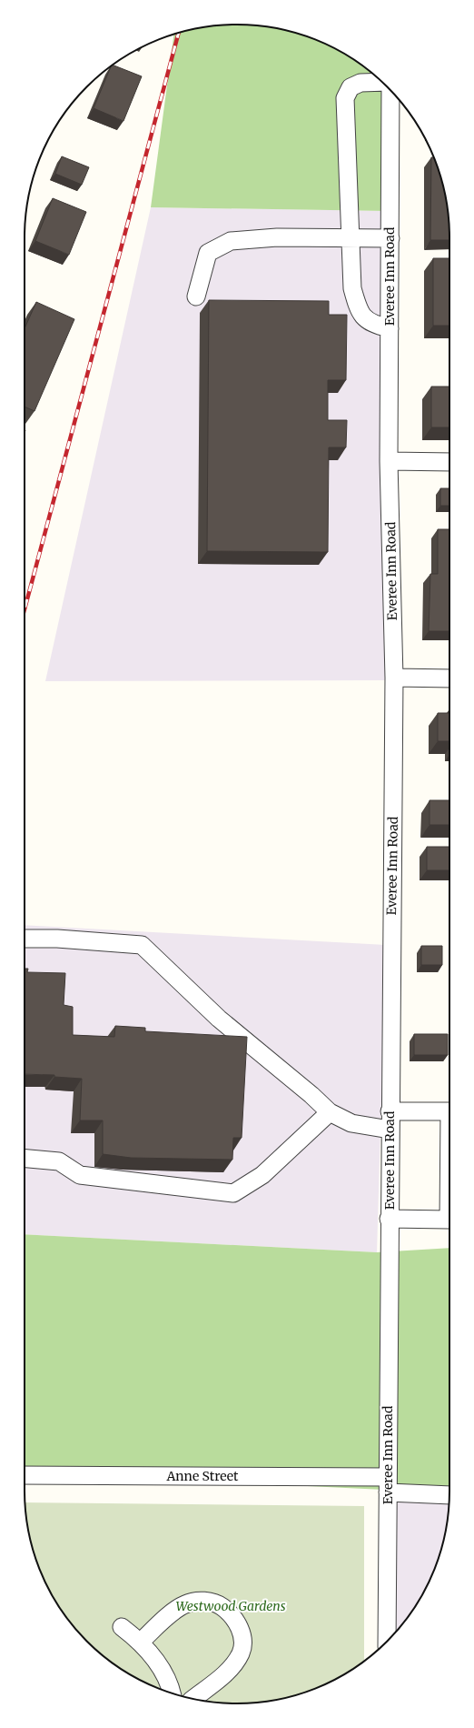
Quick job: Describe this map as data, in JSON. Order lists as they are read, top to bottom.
{
  "streets": {
    "street": ["Everee Inn Road", "Anne Street"]
  },
  "crossings": [
    ["Everee Inn Road", "Anne Street"]
  ],
  "parks": ["Westwood Gardens"]
}
